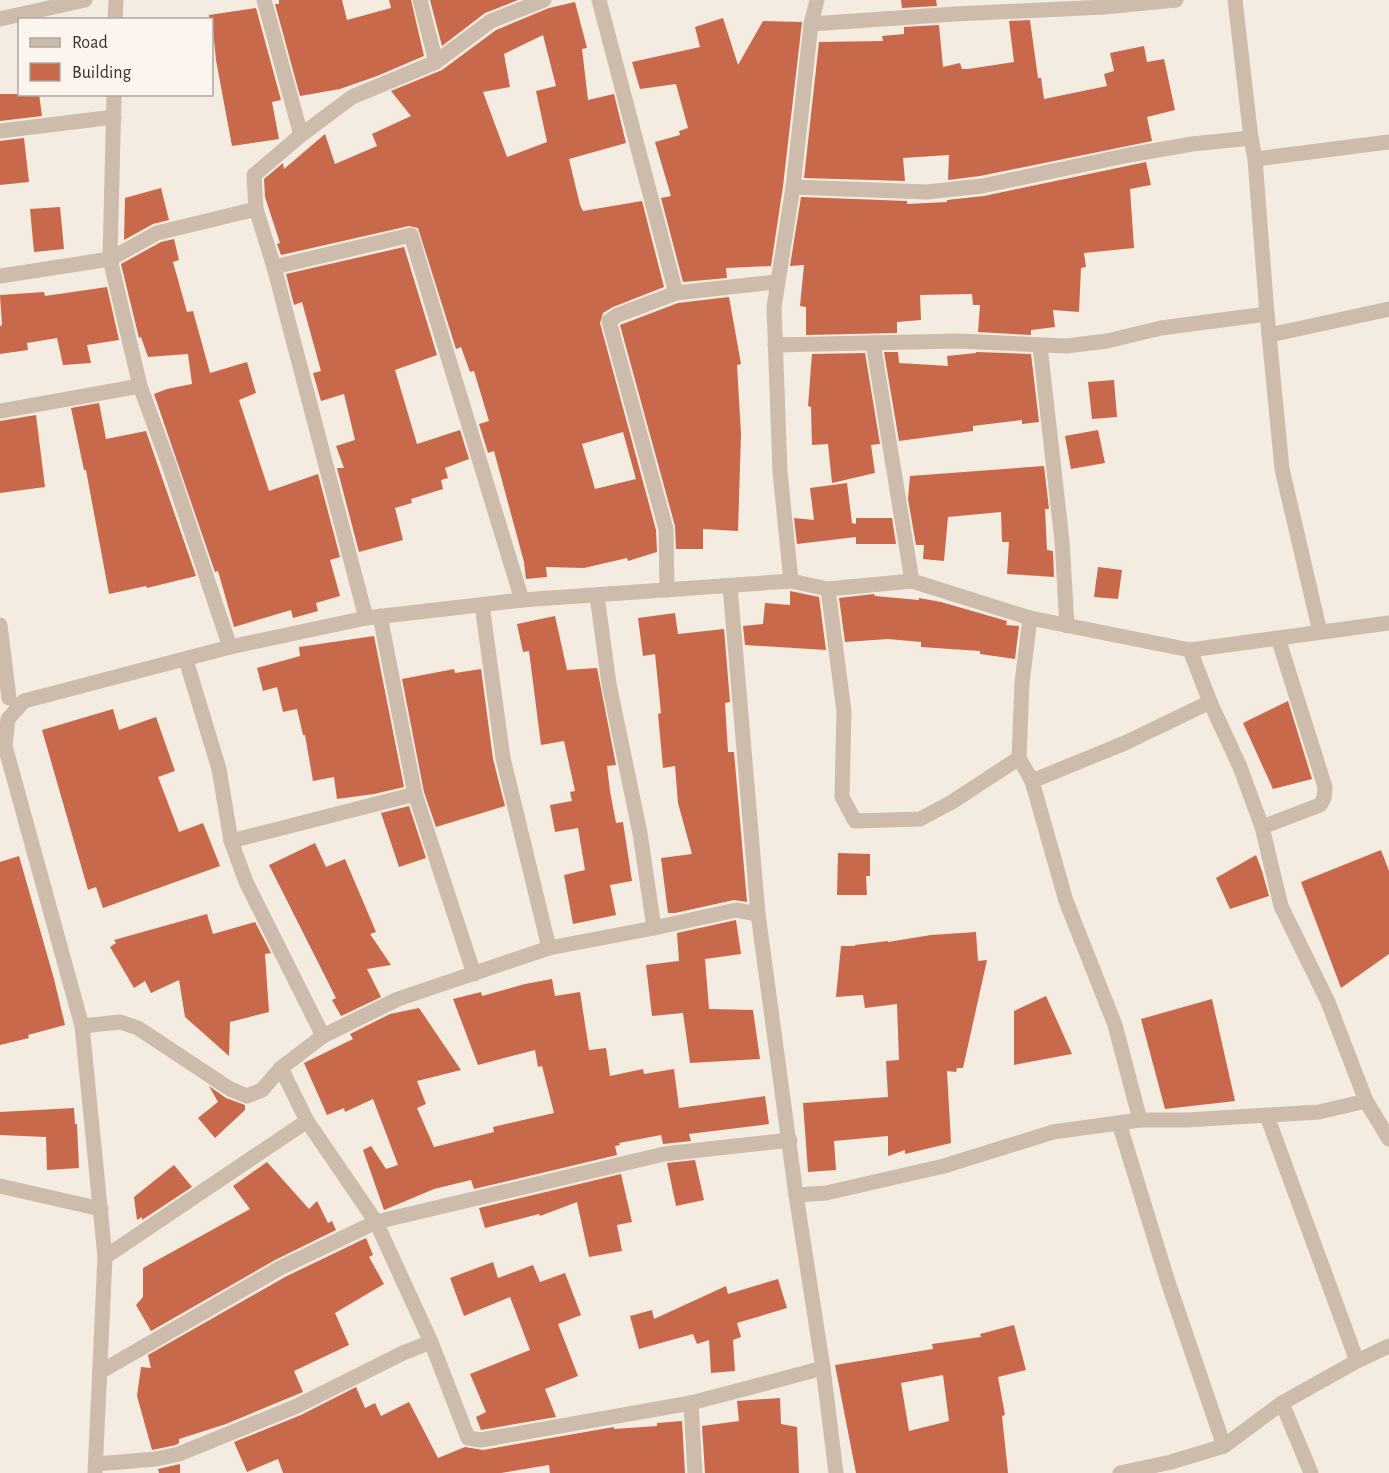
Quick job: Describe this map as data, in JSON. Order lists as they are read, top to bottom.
{
  "legend": ["Road", "Building"]
}
